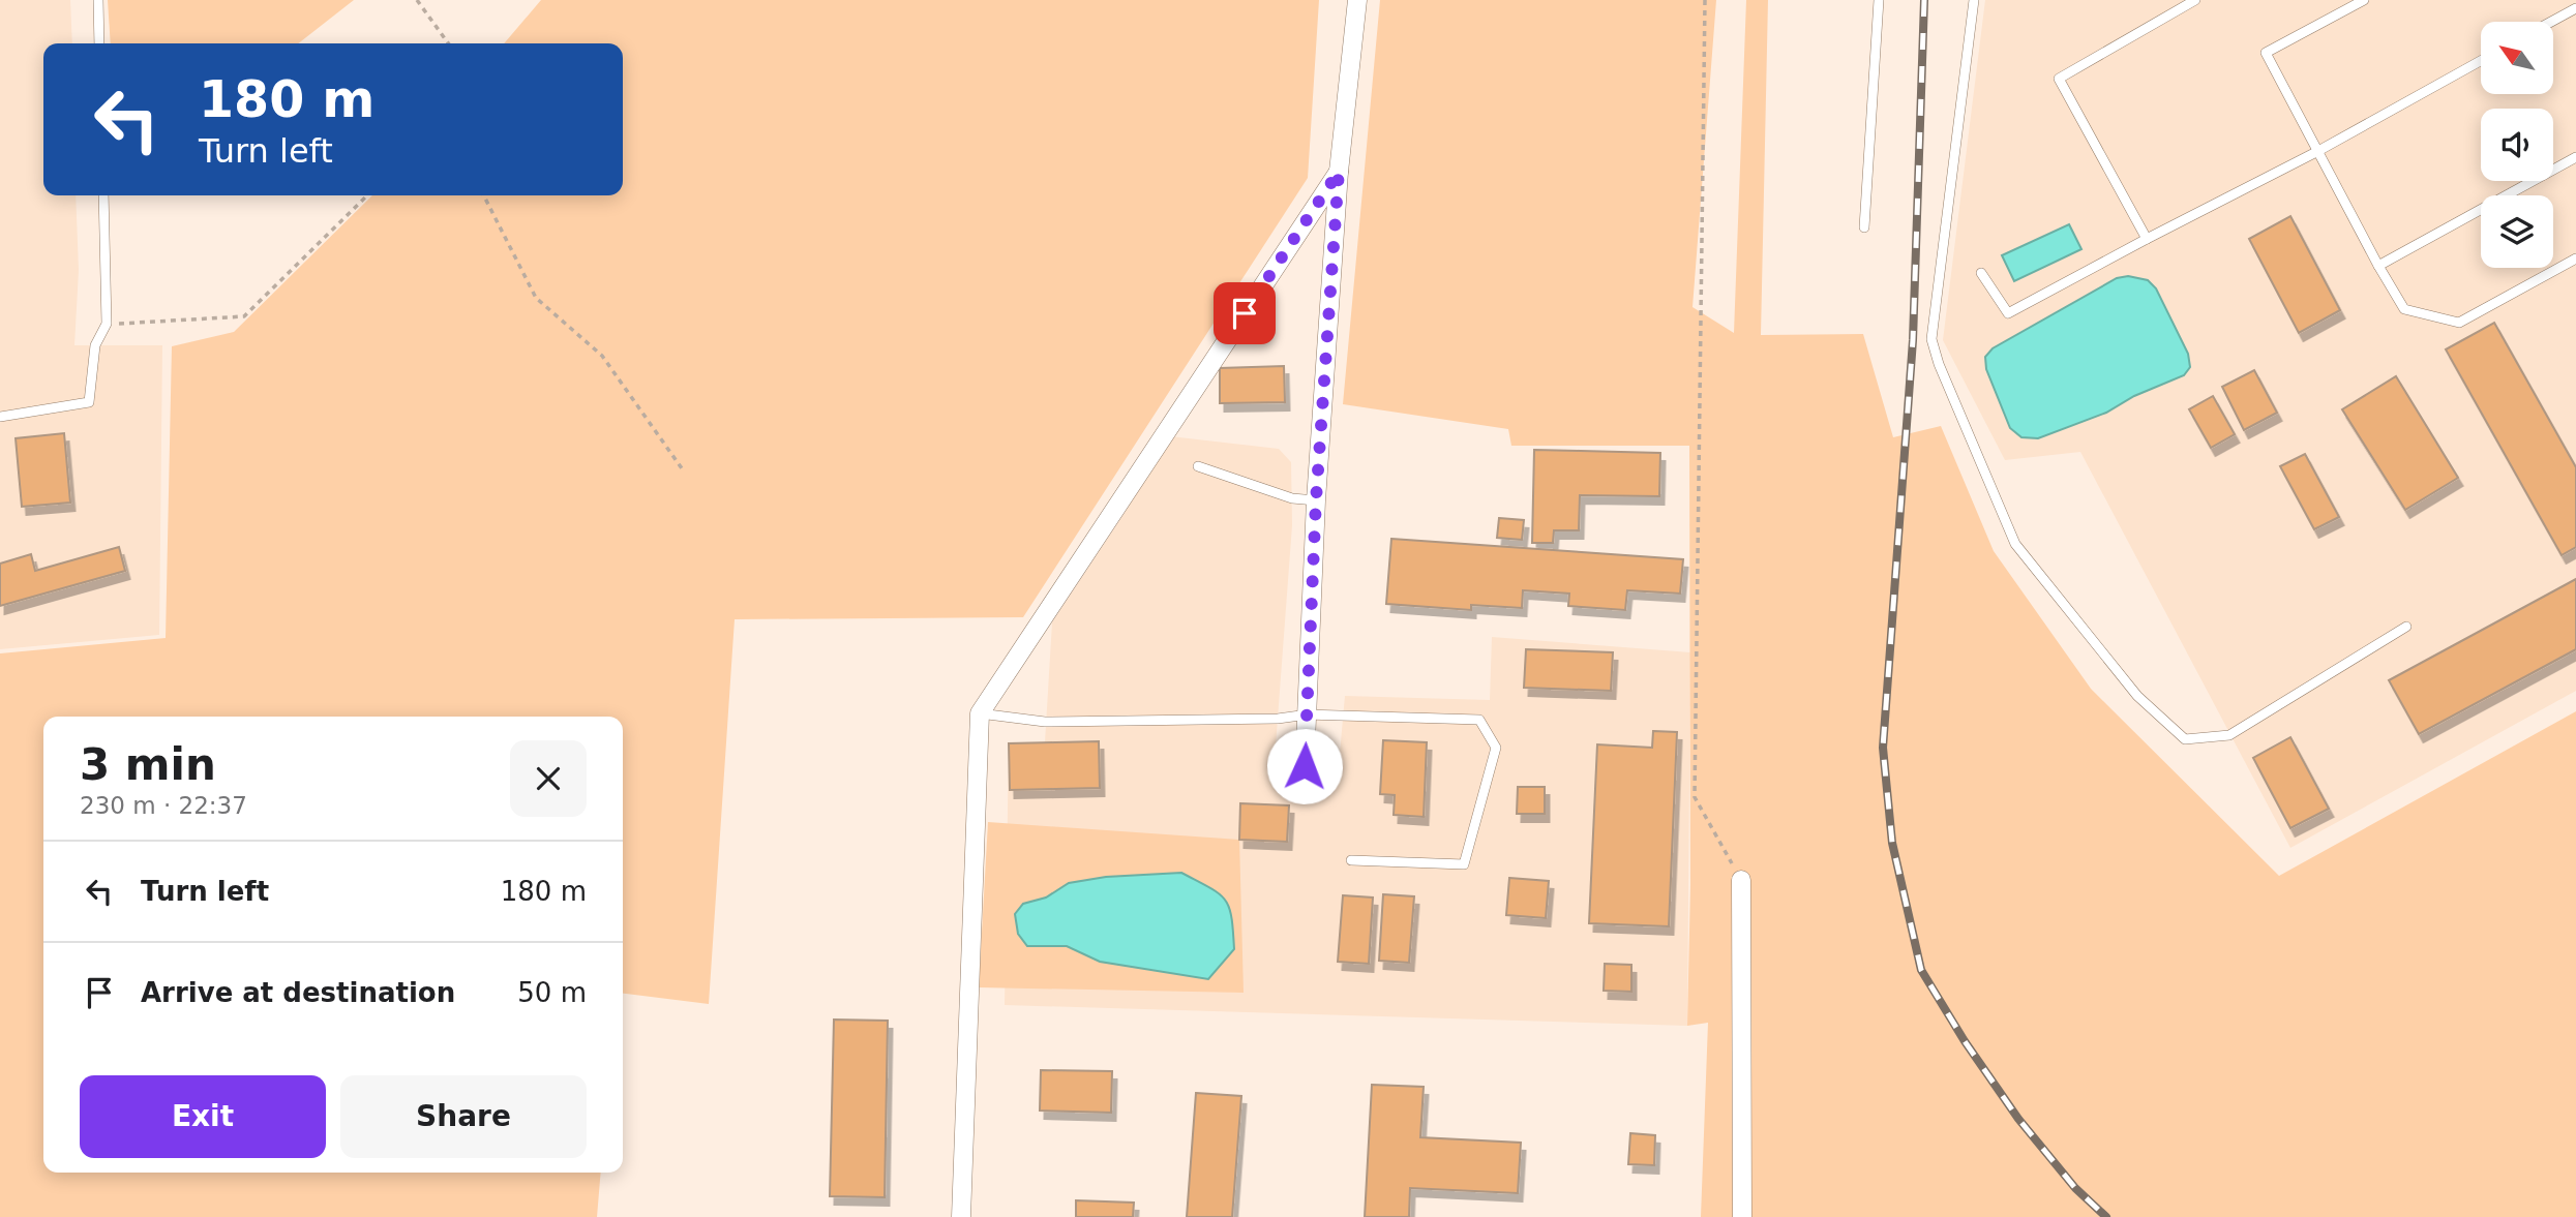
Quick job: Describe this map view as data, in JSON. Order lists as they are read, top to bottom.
{
  "north": "top left",
  "page": {
    "turn": ["180 m", "Turn left"],
    "heading": ["3 min", "230 m · 22:37"],
    "list": [
      {
        "name": "Turn left",
        "value": "180 m"
      },
      {
        "name": "Arrive at destination",
        "value": "50 m"
      }
    ],
    "buttons": ["Exit", "Share"]
  }
}
